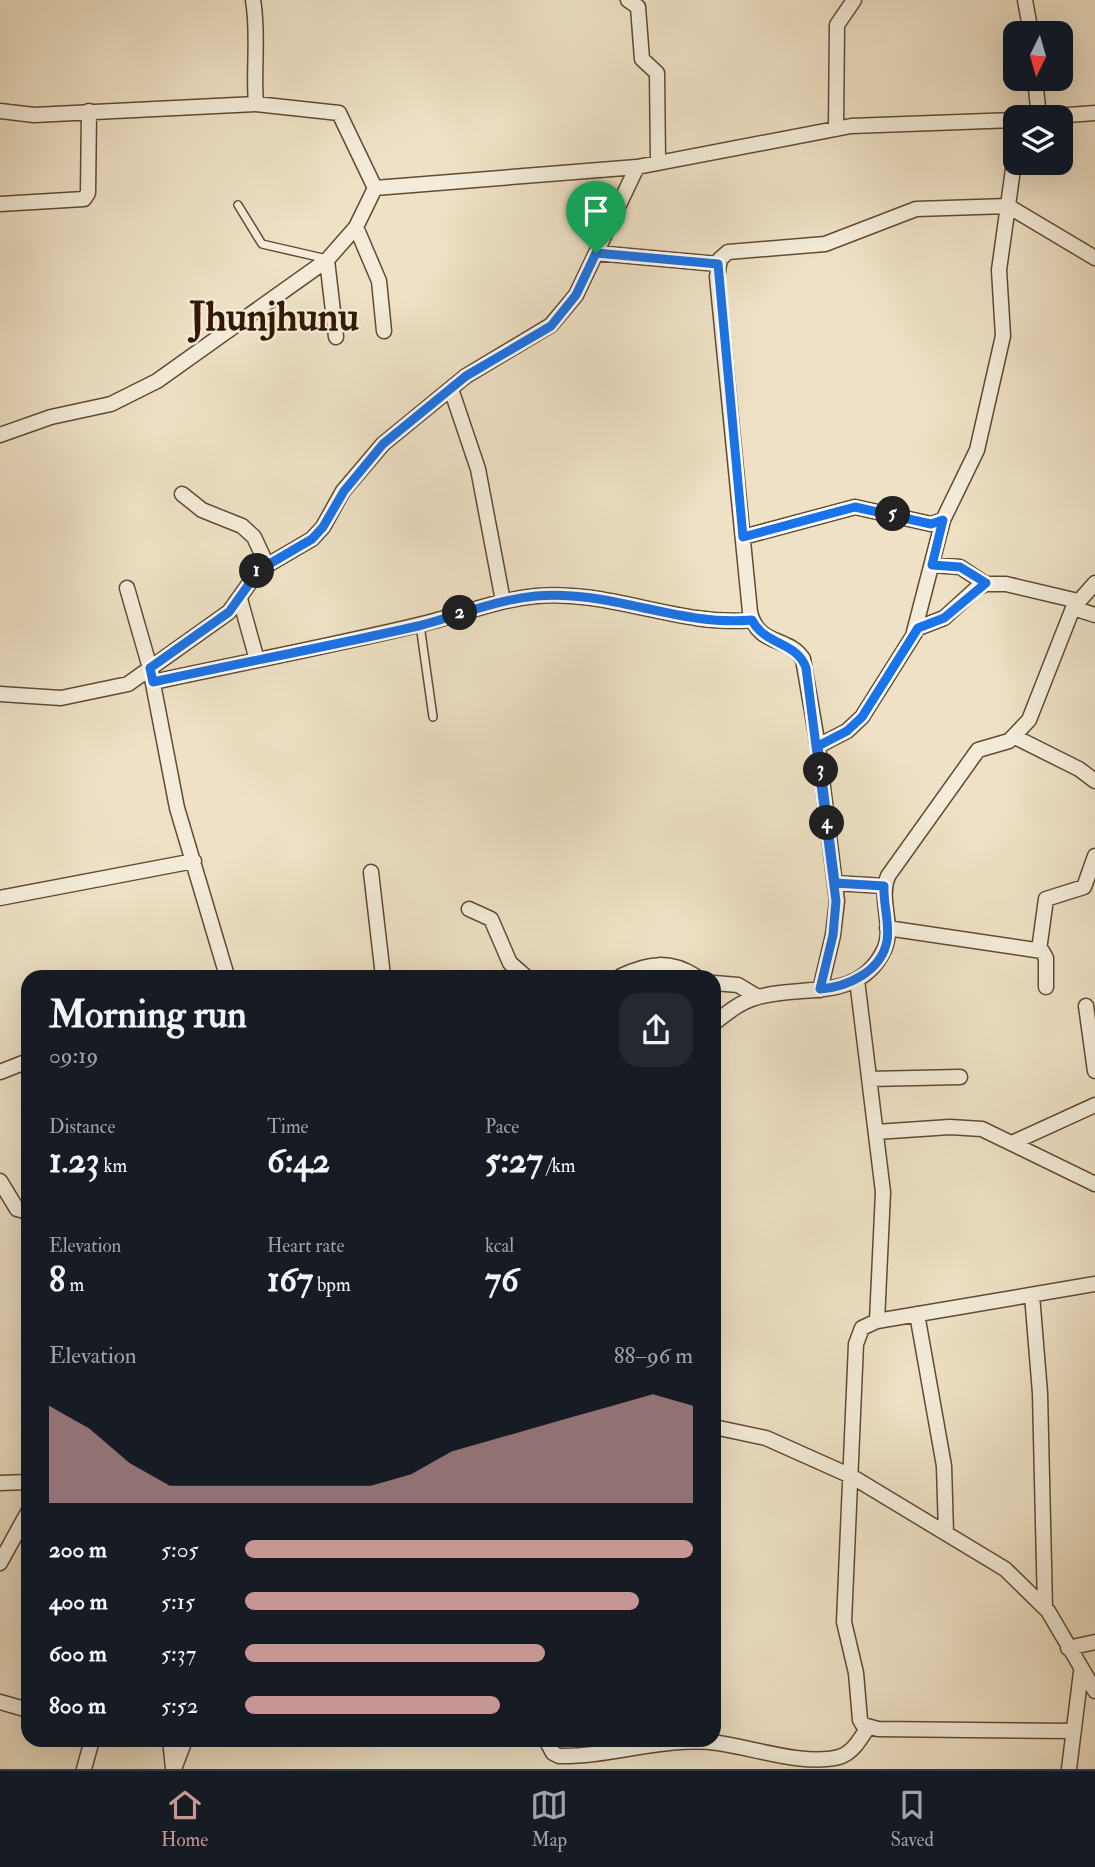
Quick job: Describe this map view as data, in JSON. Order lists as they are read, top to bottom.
{
  "districts": ["Jhunjhunu"],
  "north": "bottom",
  "page": {
    "pins": [
      "5",
      "1",
      "2",
      "3",
      "4"
    ],
    "heading": ["Morning run", "09:19"],
    "stats": [
      ["Distance", "1.23 km"],
      ["Time", "6:42"],
      ["Pace", "5:27 /km"],
      ["Elevation", "8 m"],
      ["Heart rate", "167 bpm"],
      ["kcal", "76"]
    ],
    "chart": ["Elevation", "88–96 m"],
    "list": [
      {
        "name": "200 m",
        "note": "5:05"
      },
      {
        "name": "400 m",
        "note": "5:15"
      },
      {
        "name": "600 m",
        "note": "5:37"
      },
      {
        "name": "800 m",
        "note": "5:52"
      }
    ],
    "tabs": ["Home", "Map", "Saved"]
  }
}
